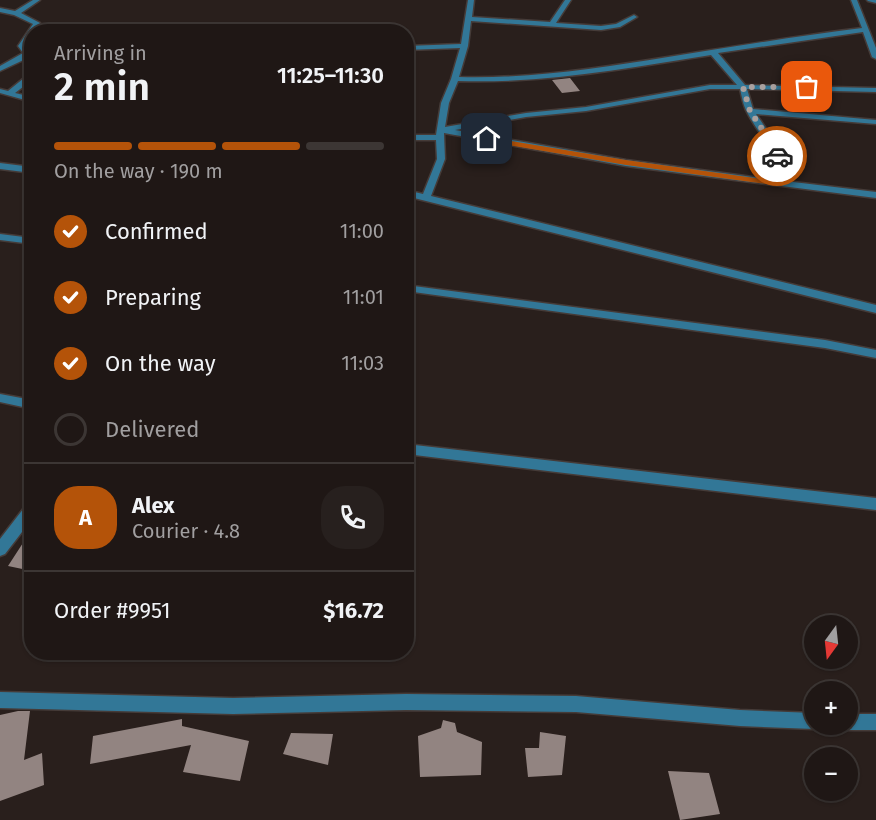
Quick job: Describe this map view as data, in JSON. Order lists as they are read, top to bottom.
{
  "north": "bottom",
  "page": {
    "heading": ["2 min", "Arriving in", "11:25–11:30"],
    "panel": [
      "Alex",
      "Courier · 4.8",
      "Order #9951",
      "$16.72"
    ],
    "bar": "On the way · 190 m",
    "list": [
      ["Confirmed", "11:00"],
      ["Preparing", "11:01"],
      ["On the way", "11:03"],
      "Delivered"
    ],
    "round": "A",
    "map_buttons": ["+", "−"]
  }
}
